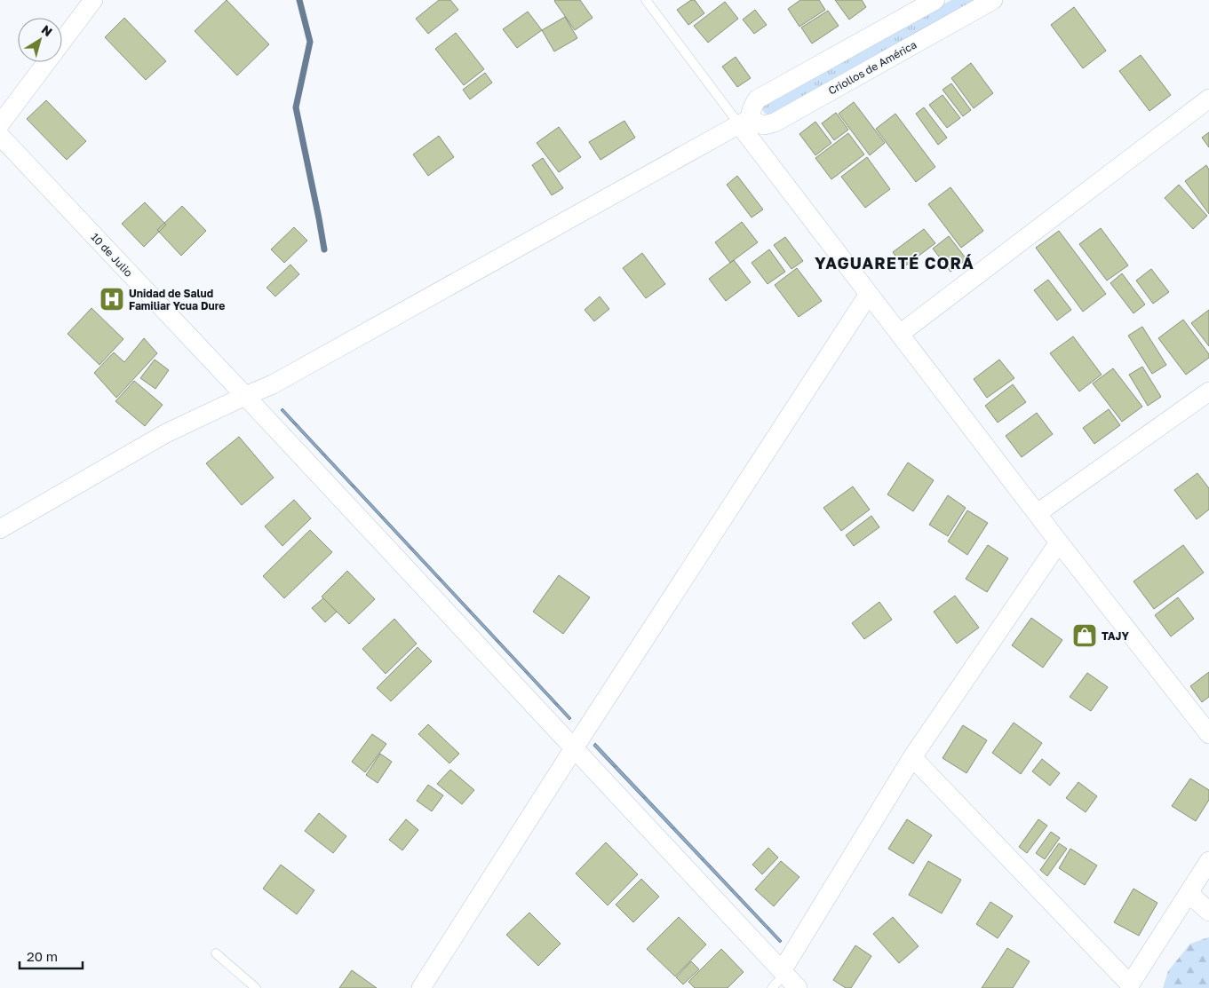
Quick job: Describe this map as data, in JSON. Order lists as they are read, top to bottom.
{
  "streets": {
    "street": ["Criollos de América", "10 de Julio"]
  },
  "districts": ["YAGUARETÉ CORÁ"],
  "places": {
    "hospital": ["Unidad de Salud Familiar Ycua Dure"],
    "shop": ["TAJY"]
  },
  "scale_bar": "20 m",
  "north": "top right"
}
